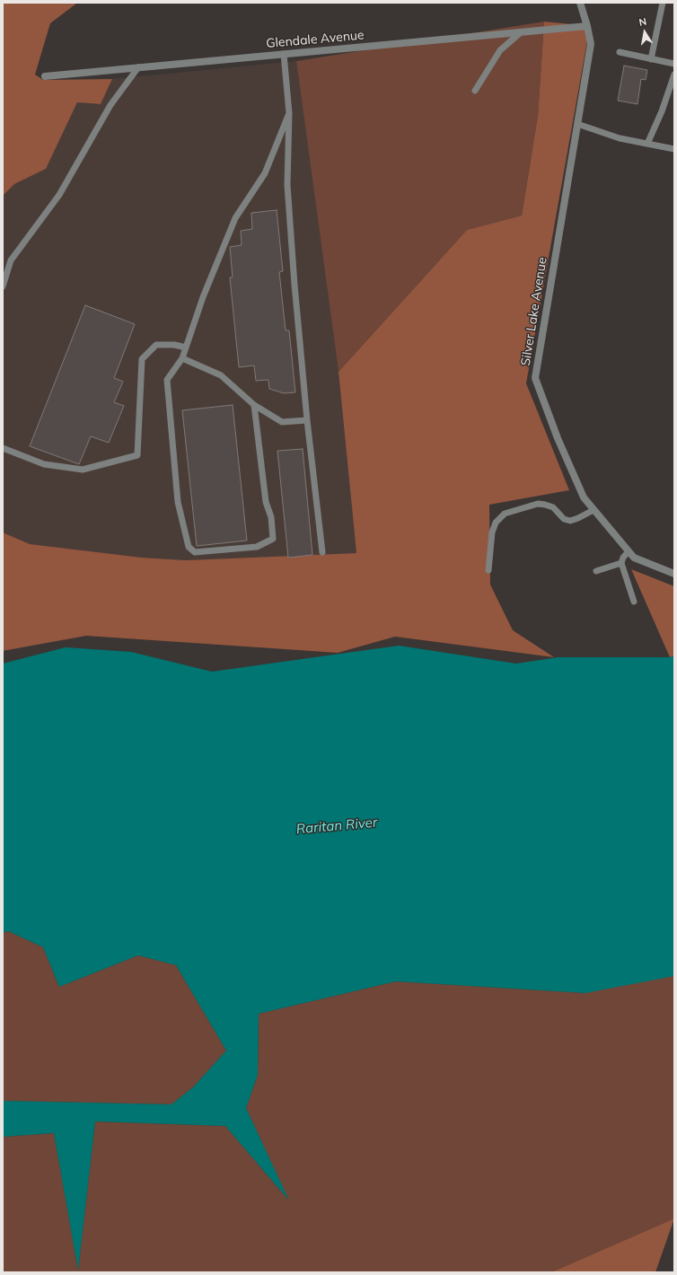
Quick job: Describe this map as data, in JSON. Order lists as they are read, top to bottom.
{
  "streets": {
    "street": ["Glendale Avenue", "Silver Lake Avenue"]
  },
  "crossings": [
    ["Glendale Avenue", "Silver Lake Avenue"]
  ],
  "water": ["Raritan River"],
  "north": "top"
}
